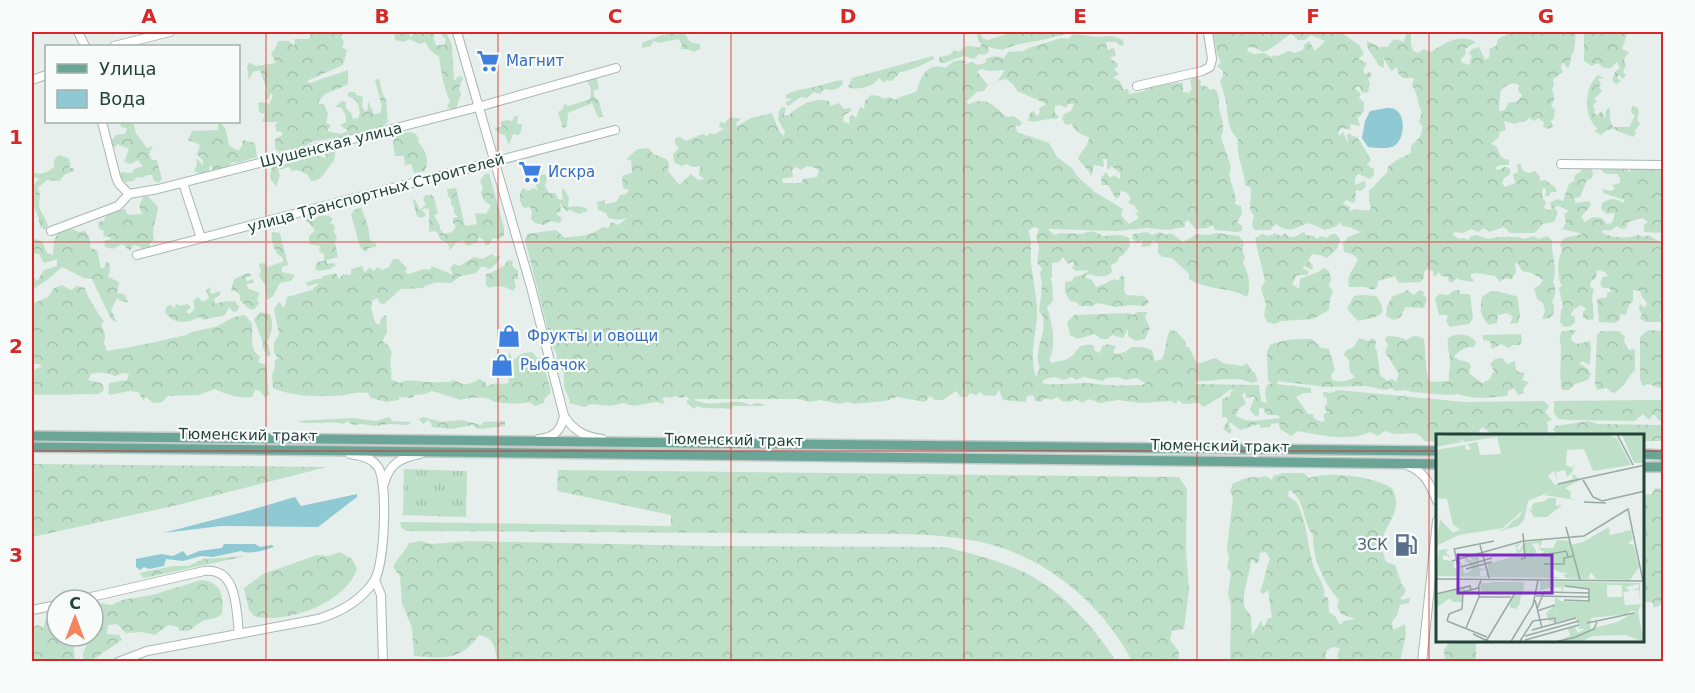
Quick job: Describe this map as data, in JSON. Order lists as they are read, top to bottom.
{
  "streets": {
    "main road": ["Тюменский тракт"],
    "street": ["Шушенская улица", "улица Транспортных Строителей"]
  },
  "places": {
    "supermarket": ["Магнит", "Искра"],
    "shop": ["Фрукты и овощи", "Рыбачок"],
    "fuel station": ["ЗСК"]
  },
  "legend": ["Улица", "Вода"],
  "north": "top",
  "grid": {
    "columns": [
      "A",
      "B",
      "C",
      "D",
      "E",
      "F",
      "G"
    ],
    "rows": ["1", "2", "3"]
  }
}
